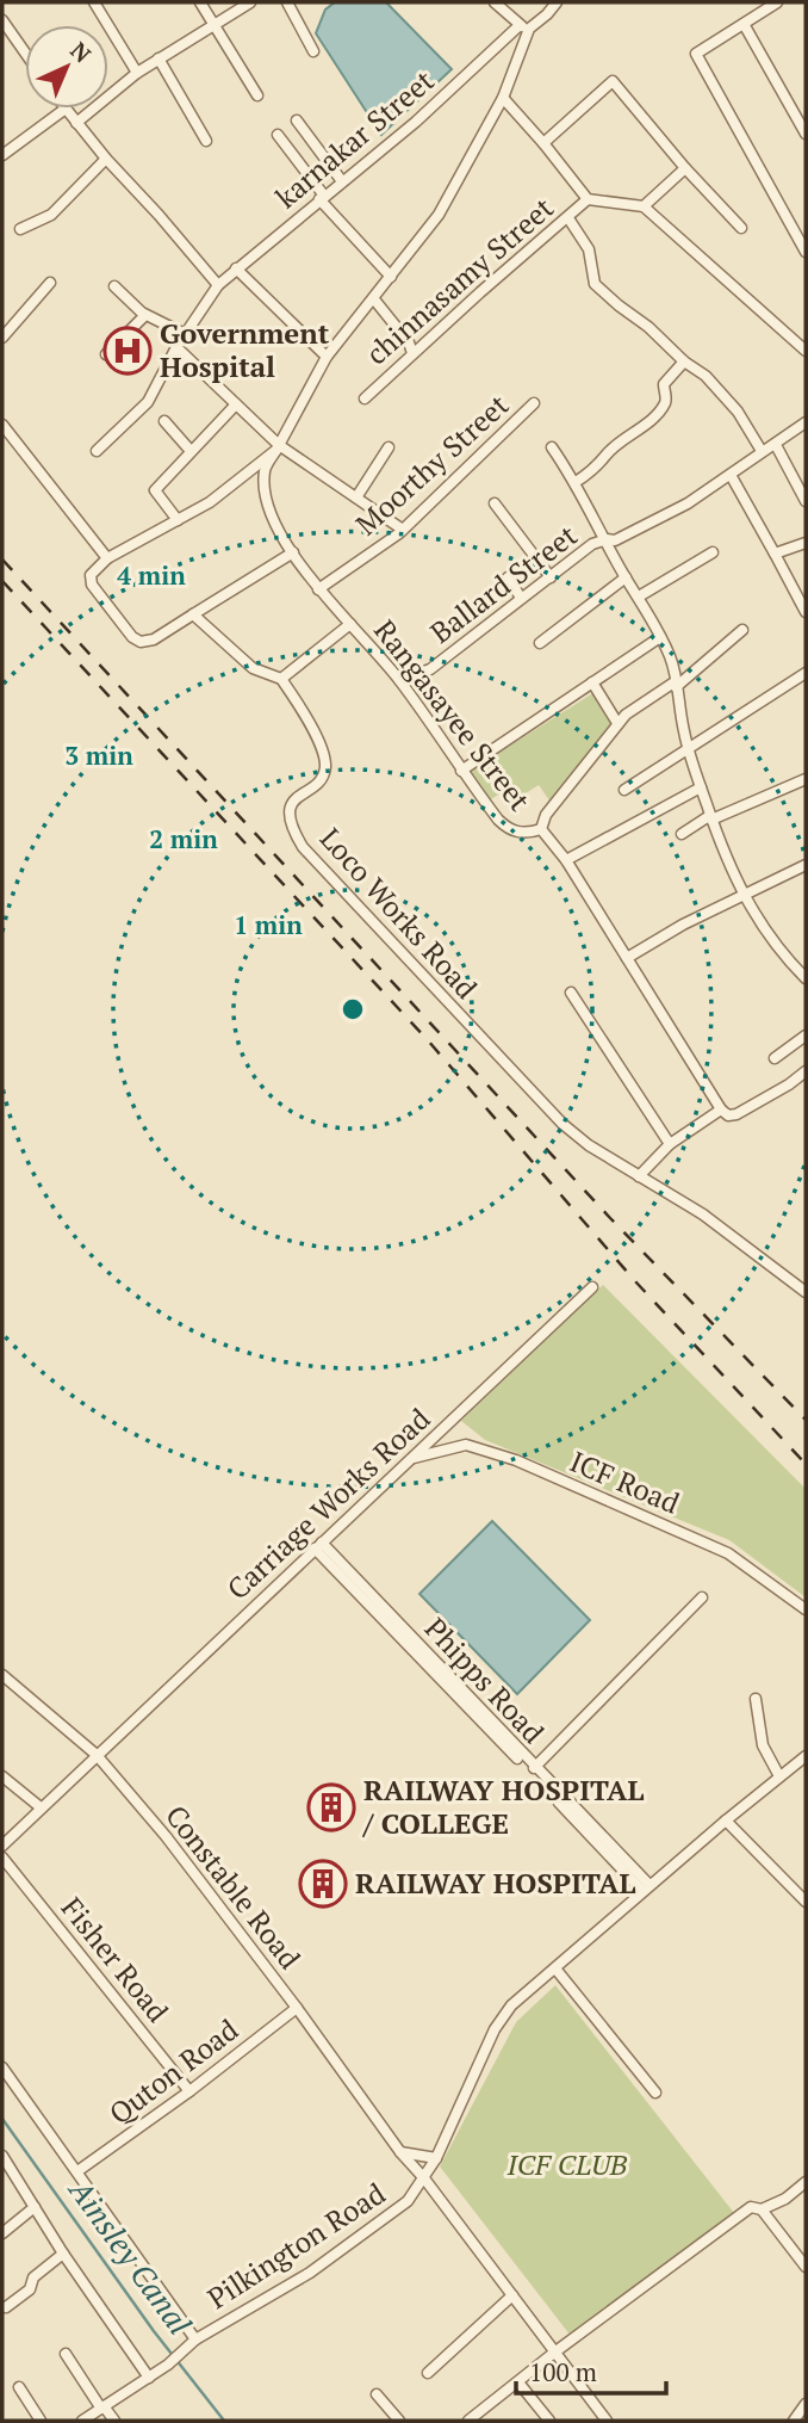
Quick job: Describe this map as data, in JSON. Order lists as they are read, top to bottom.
{
  "streets": {
    "street": [
      "karnakar Street",
      "chinnasamy Street",
      "Moorthy Street",
      "Ballard Street",
      "Rangasayee Street",
      "Loco Works Road",
      "ICF Road",
      "Carriage Works Road",
      "Phipps Road",
      "Constable Road",
      "Fisher Road",
      "Quton Road",
      "Pilkington Road"
    ]
  },
  "crossings": [
    ["Moorthy Street", "Rangasayee Street"],
    ["Ballard Street", "Rangasayee Street"],
    ["ICF Road", "Carriage Works Road"],
    ["Carriage Works Road", "Phipps Road"],
    ["Carriage Works Road", "Constable Road"],
    ["Phipps Road", "Pilkington Road"],
    ["Constable Road", "Quton Road"],
    ["Constable Road", "Pilkington Road"],
    ["Fisher Road", "Quton Road"]
  ],
  "water": ["Ainsley Canal"],
  "parks": ["ICF CLUB"],
  "places": {
    "hospital": ["Government Hospital"],
    "building": ["RAILWAY HOSPITAL / COLLEGE", "RAILWAY HOSPITAL"]
  },
  "scale_bar": "100 m",
  "north": "top right",
  "rings": [
    "4 min",
    "3 min",
    "2 min",
    "1 min"
  ]
}
